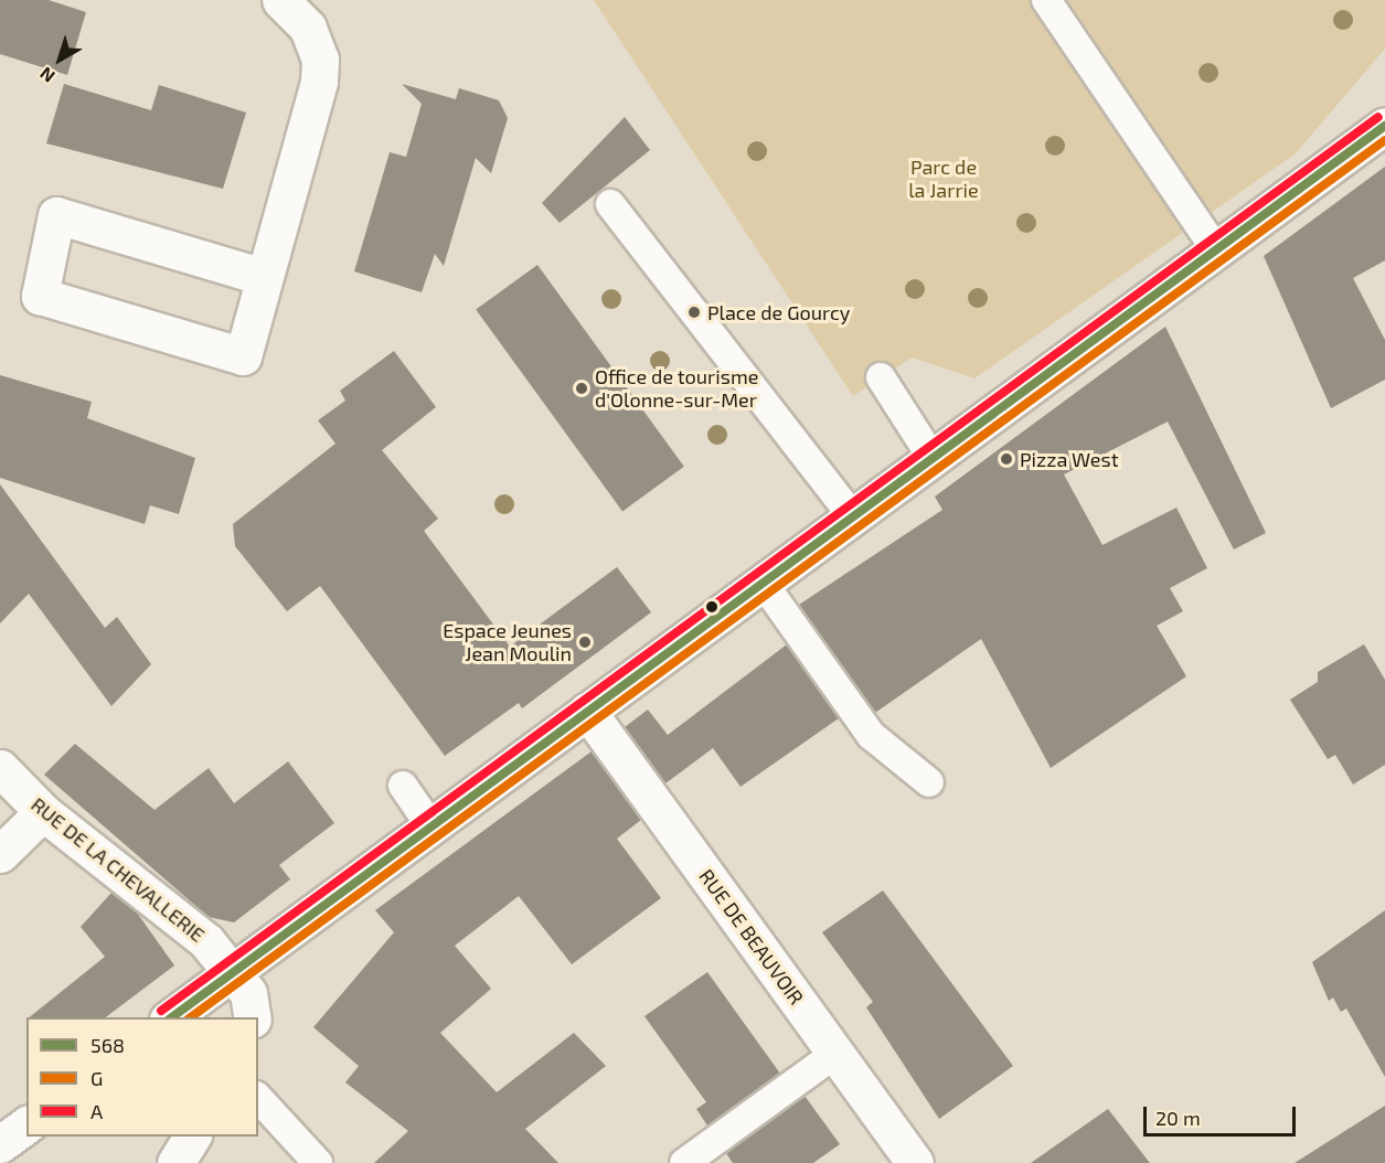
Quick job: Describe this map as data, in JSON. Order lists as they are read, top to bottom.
{
  "streets": {
    "street": ["RUE DE LA CHEVALLERIE", "RUE DE BEAUVOIR"]
  },
  "parks": ["Parc de la Jarrie"],
  "places": [
    "Place de Gourcy",
    "Office de tourisme d'Olonne-sur-Mer",
    "Pizza West",
    "Espace Jeunes Jean Moulin"
  ],
  "lines": ["transit line A", "transit line 568", "transit line G"],
  "legend": ["568", "G", "A"],
  "scale_bar": "20 m",
  "north": "bottom left"
}
